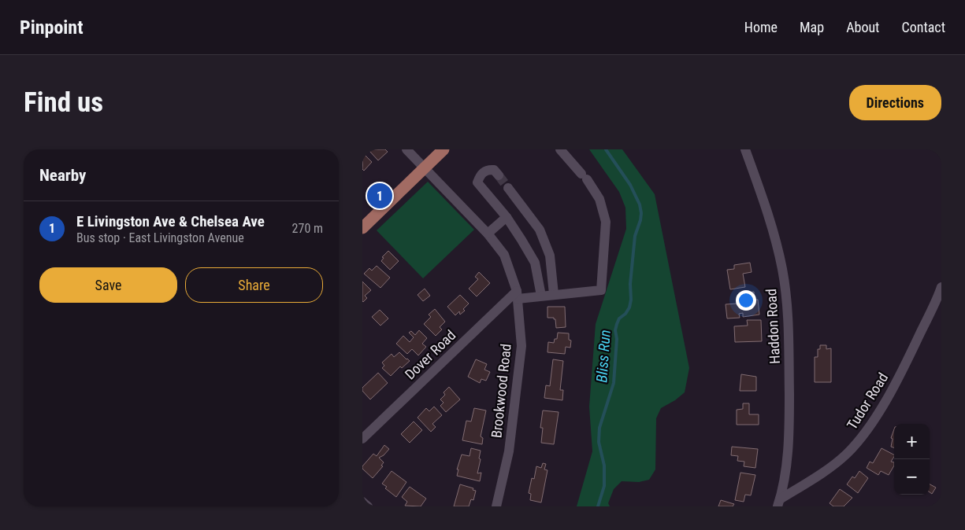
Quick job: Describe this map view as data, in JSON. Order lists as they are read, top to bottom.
{
  "streets": {
    "street": [
      "Haddon Road",
      "Dover Road",
      "Brookwood Road",
      "Tudor Road"
    ]
  },
  "crossings": [
    ["Haddon Road", "Tudor Road"],
    ["Dover Road", "Brookwood Road"]
  ],
  "water": ["Bliss Run"],
  "page": {
    "header": "Pinpoint",
    "nav": [
      "Home",
      "Map",
      "About",
      "Contact"
    ],
    "buttons": [
      "Directions",
      ["Save", "Share"]
    ],
    "title": "Find us",
    "heading": "Nearby",
    "pins": "1",
    "list": [
      {
        "mark": "1",
        "name": "E Livingston Ave & Chelsea Ave",
        "note": "Bus stop · East Livingston Avenue",
        "value": "270 m"
      }
    ],
    "map_buttons": ["+", "−"]
  }
}
